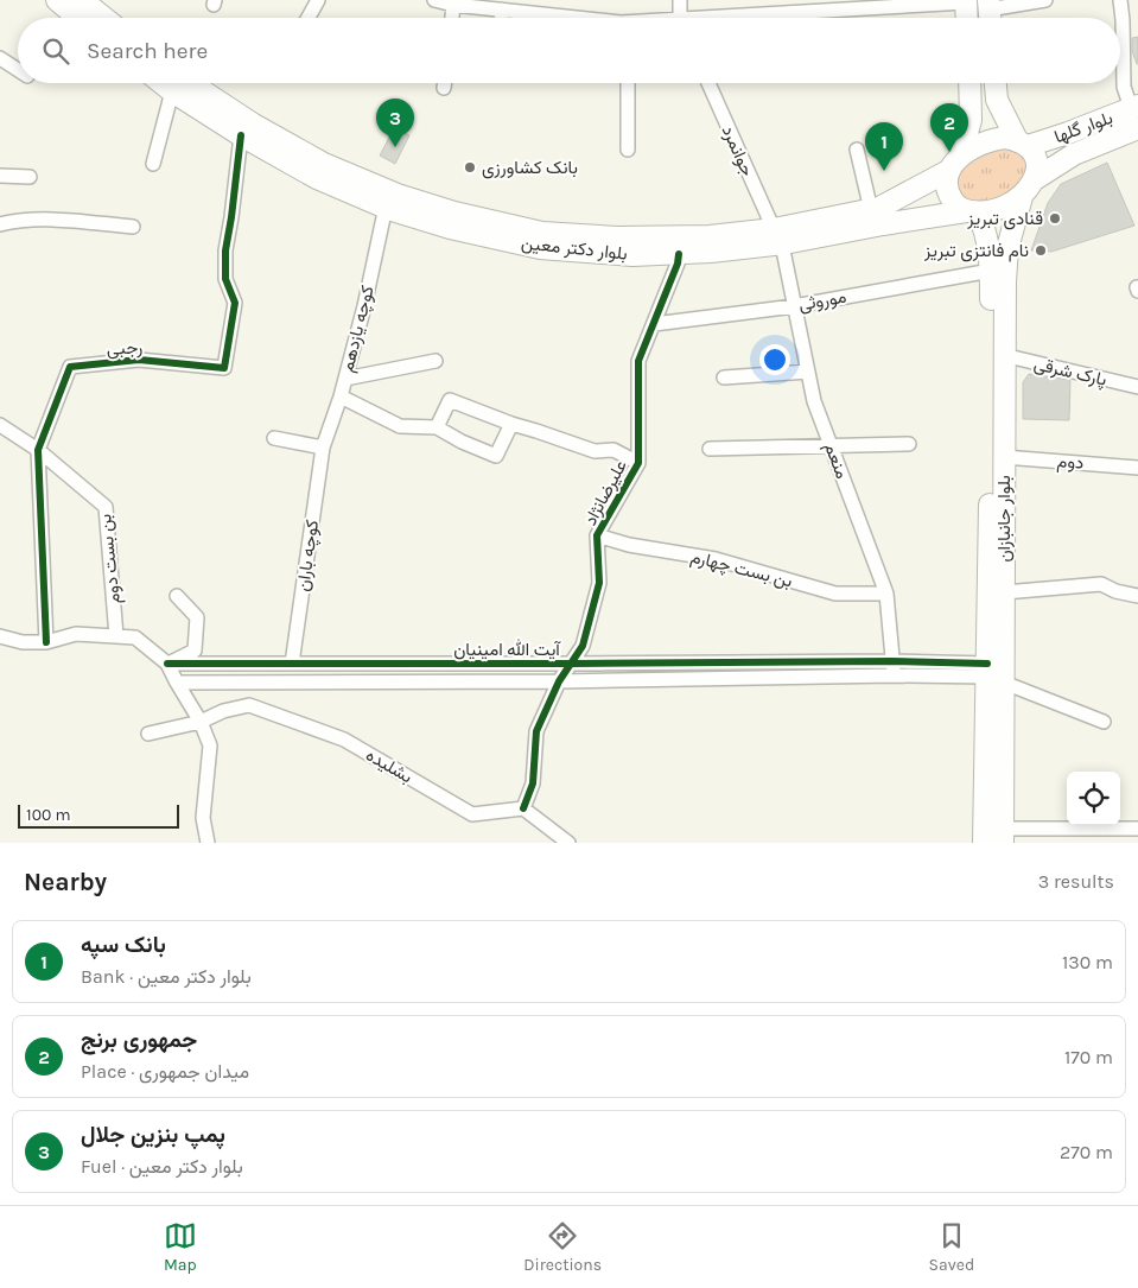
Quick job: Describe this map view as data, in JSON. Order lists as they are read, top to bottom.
{
  "streets": {
    "main road": ["بلوار گلها", "بلوار دکتر معین", "بلوار جانبازان"],
    "street": [
      "جوانمرد",
      "موروثی",
      "کوچه یازدهم",
      "رجبی",
      "پارک شرقی",
      "منعم",
      "دوم",
      "علیرضانژاد",
      "کوچه باران",
      "بن بست دوم",
      "بن بست چهارم",
      "آیت الله امینیان",
      "بشلیده"
    ]
  },
  "crossings": [
    ["بلوار گلها", "بلوار دکتر معین"],
    ["بلوار گلها", "بلوار جانبازان"],
    ["جوانمرد", "بلوار دکتر معین"],
    ["جوانمرد", "منعم"],
    ["بلوار دکتر معین", "کوچه یازدهم"],
    ["بلوار دکتر معین", "رجبی"],
    ["بلوار دکتر معین", "منعم"],
    ["بلوار دکتر معین", "علیرضانژاد"],
    ["بلوار دکتر معین", "بلوار جانبازان"],
    ["موروثی", "منعم"],
    ["موروثی", "علیرضانژاد"],
    ["موروثی", "بلوار جانبازان"],
    ["کوچه یازدهم", "کوچه باران"],
    ["رجبی", "بن بست دوم"],
    ["پارک شرقی", "بلوار جانبازان"],
    ["منعم", "بن بست چهارم"],
    ["منعم", "آیت الله امینیان"],
    ["دوم", "بلوار جانبازان"],
    ["علیرضانژاد", "بن بست چهارم"],
    ["علیرضانژاد", "آیت الله امینیان"],
    ["علیرضانژاد", "بشلیده"],
    ["بلوار جانبازان", "آیت الله امینیان"],
    ["کوچه باران", "آیت الله امینیان"]
  ],
  "places": ["بانک کشاورزی", "قنادی تبریز", "نام فانتزی تبریز"],
  "scale_bar": "100 m",
  "page": {
    "search": "Search here",
    "pins": ["3", "2", "1"],
    "scale": "100 m",
    "heading": ["Nearby", "3 results"],
    "list": [
      {
        "mark": "1",
        "name": "بانک سپه",
        "note": "Bank · بلوار دکتر معین",
        "value": "130 m"
      },
      {
        "mark": "2",
        "name": "جمهوری برنج",
        "note": "Place · میدان جمهوری",
        "value": "170 m"
      },
      {
        "mark": "3",
        "name": "پمپ بنزین جلال",
        "note": "Fuel · بلوار دکتر معین",
        "value": "270 m"
      }
    ],
    "nav": ["Map", "Directions", "Saved"]
  }
}
